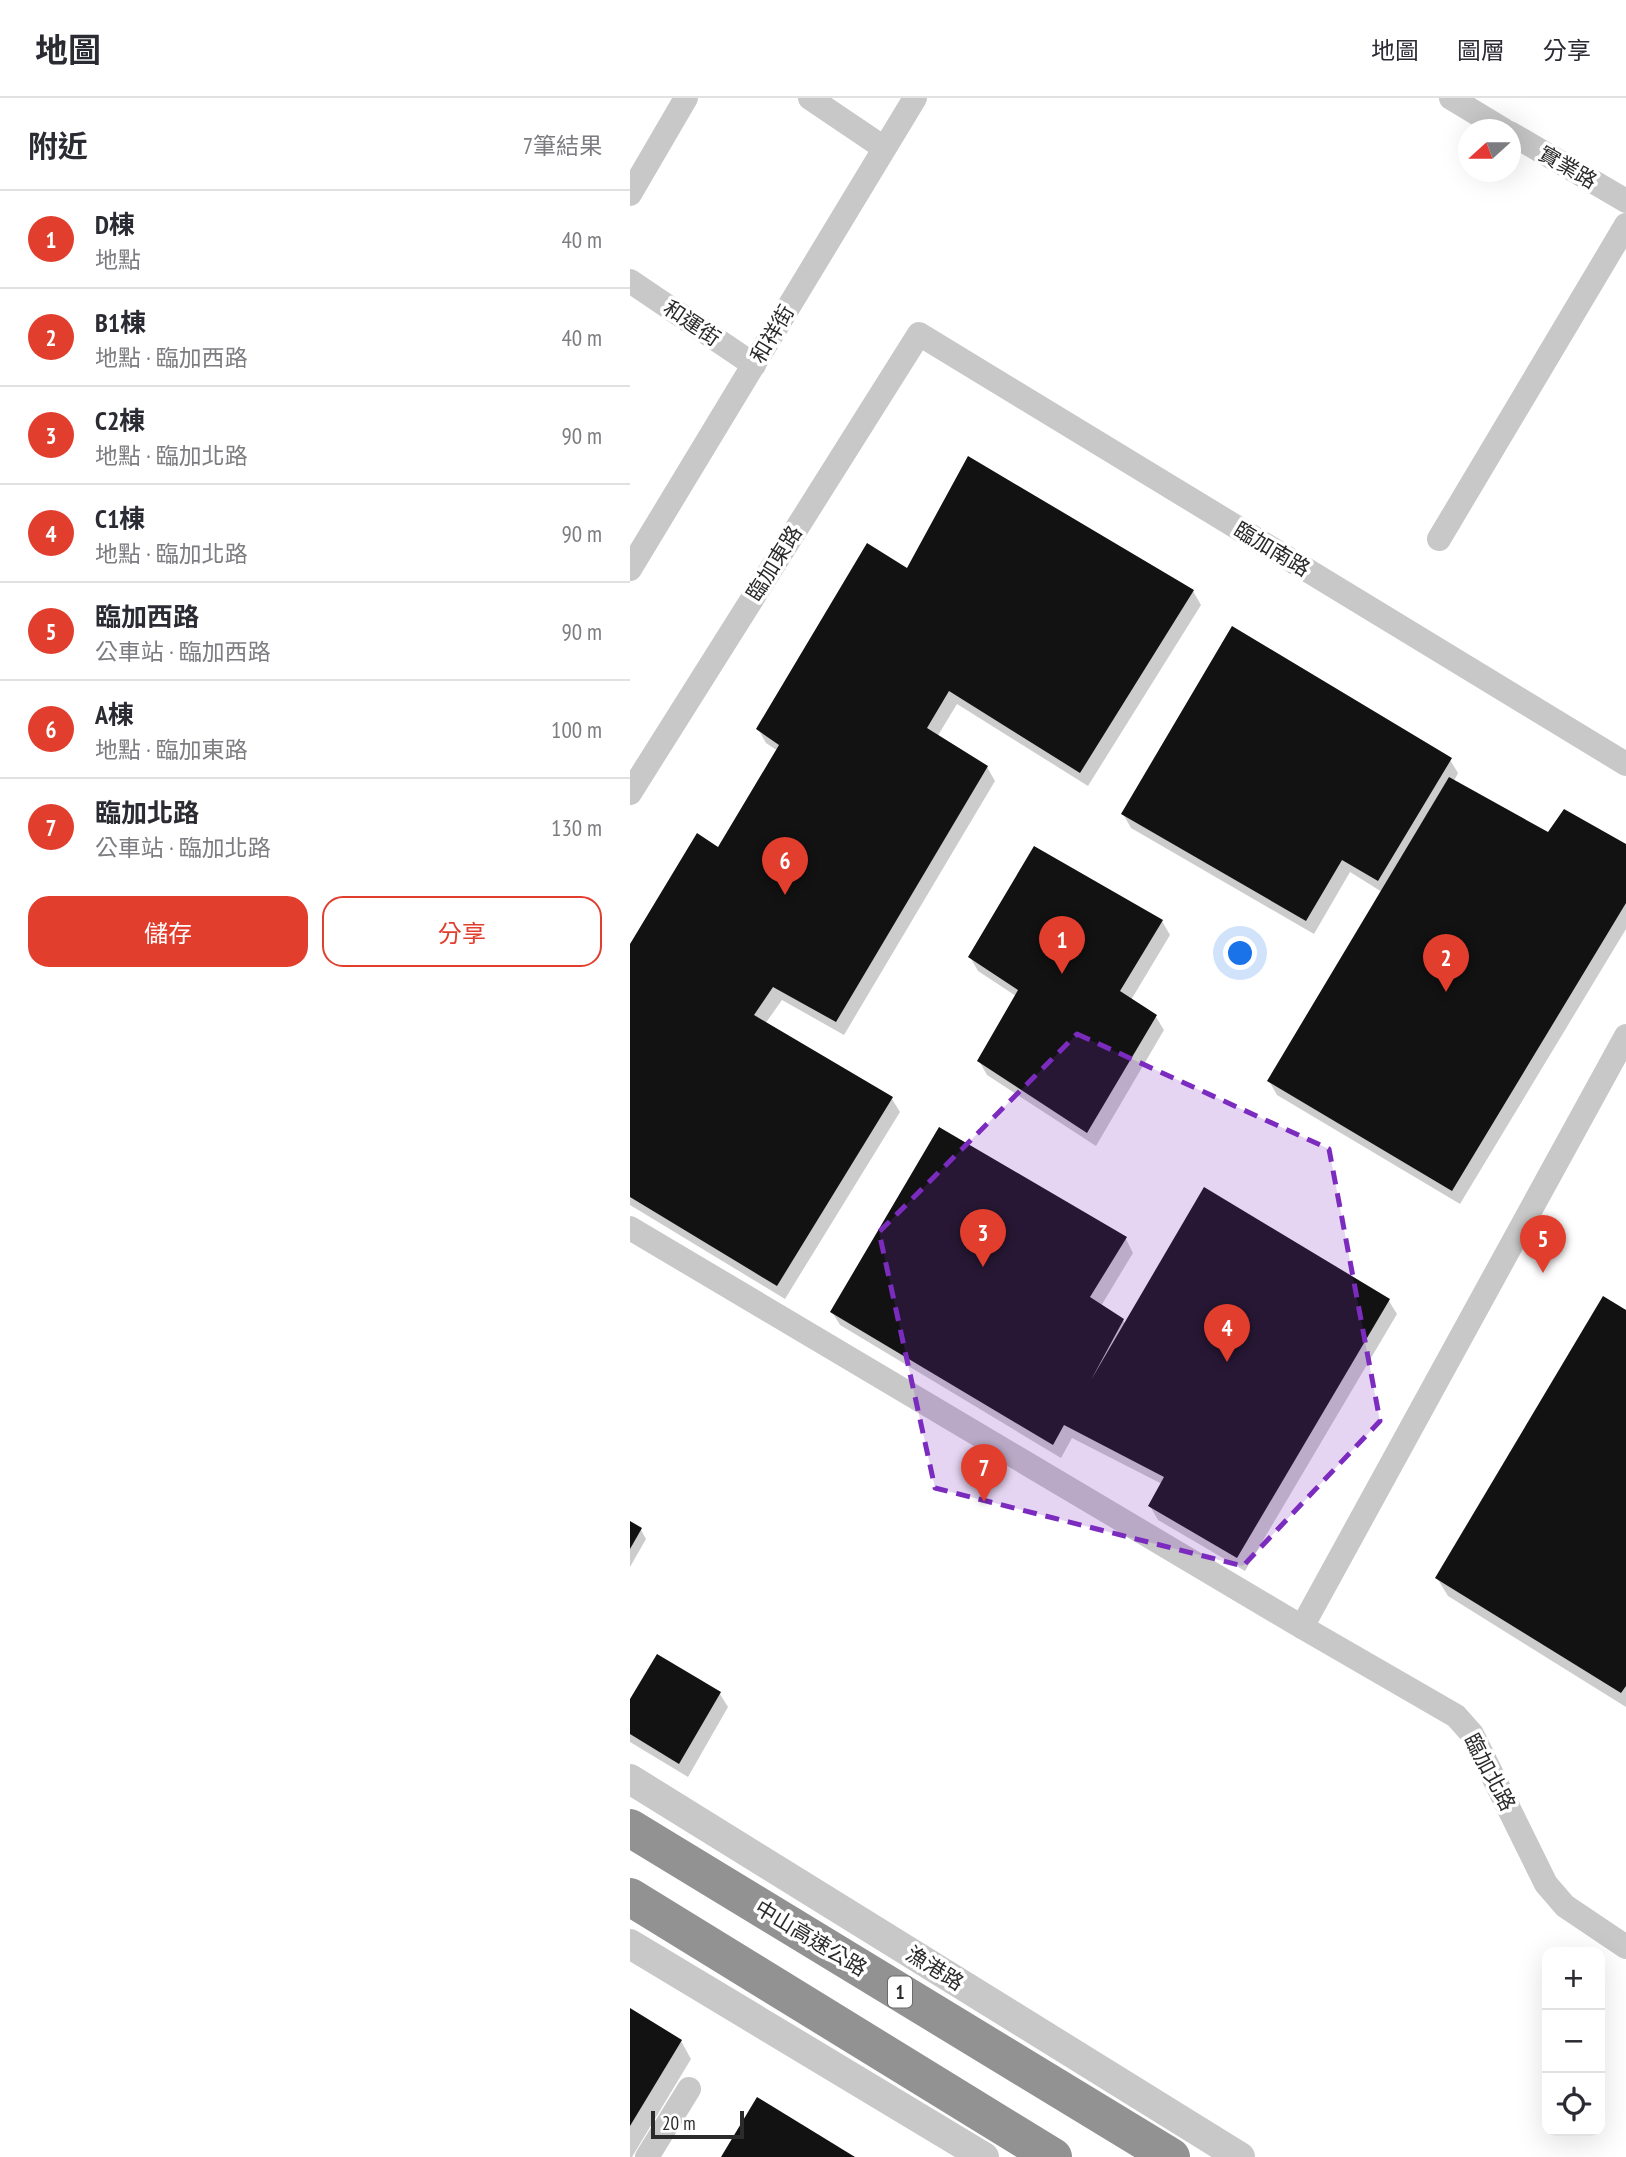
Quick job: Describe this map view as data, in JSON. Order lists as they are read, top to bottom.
{
  "streets": {
    "highway": ["中山高速公路", "1"],
    "street": [
      "實業路",
      "和運街",
      "和祥街",
      "臨加南路",
      "臨加東路",
      "臨加北路",
      "漁港路"
    ]
  },
  "crossings": [
    ["和運街", "和祥街"],
    ["臨加南路", "臨加東路"]
  ],
  "scale_bar": "20 m",
  "north": "left",
  "page": {
    "header": "地圖",
    "nav": ["地圖", "圖層", "分享"],
    "heading": ["附近", "7筆結果"],
    "list": [
      {
        "mark": "1",
        "name": "D棟",
        "note": "地點",
        "value": "40 m"
      },
      {
        "mark": "2",
        "name": "B1棟",
        "note": "地點 · 臨加西路",
        "value": "40 m"
      },
      {
        "mark": "3",
        "name": "C2棟",
        "note": "地點 · 臨加北路",
        "value": "90 m"
      },
      {
        "mark": "4",
        "name": "C1棟",
        "note": "地點 · 臨加北路",
        "value": "90 m"
      },
      {
        "mark": "5",
        "name": "臨加西路",
        "note": "公車站 · 臨加西路",
        "value": "90 m"
      },
      {
        "mark": "6",
        "name": "A棟",
        "note": "地點 · 臨加東路",
        "value": "100 m"
      },
      {
        "mark": "7",
        "name": "臨加北路",
        "note": "公車站 · 臨加北路",
        "value": "130 m"
      }
    ],
    "pins": [
      "6",
      "1",
      "2",
      "3",
      "5",
      "4",
      "7"
    ],
    "buttons": ["儲存", "分享"],
    "map_buttons": ["+", "−"],
    "scale": "20 m"
  }
}
